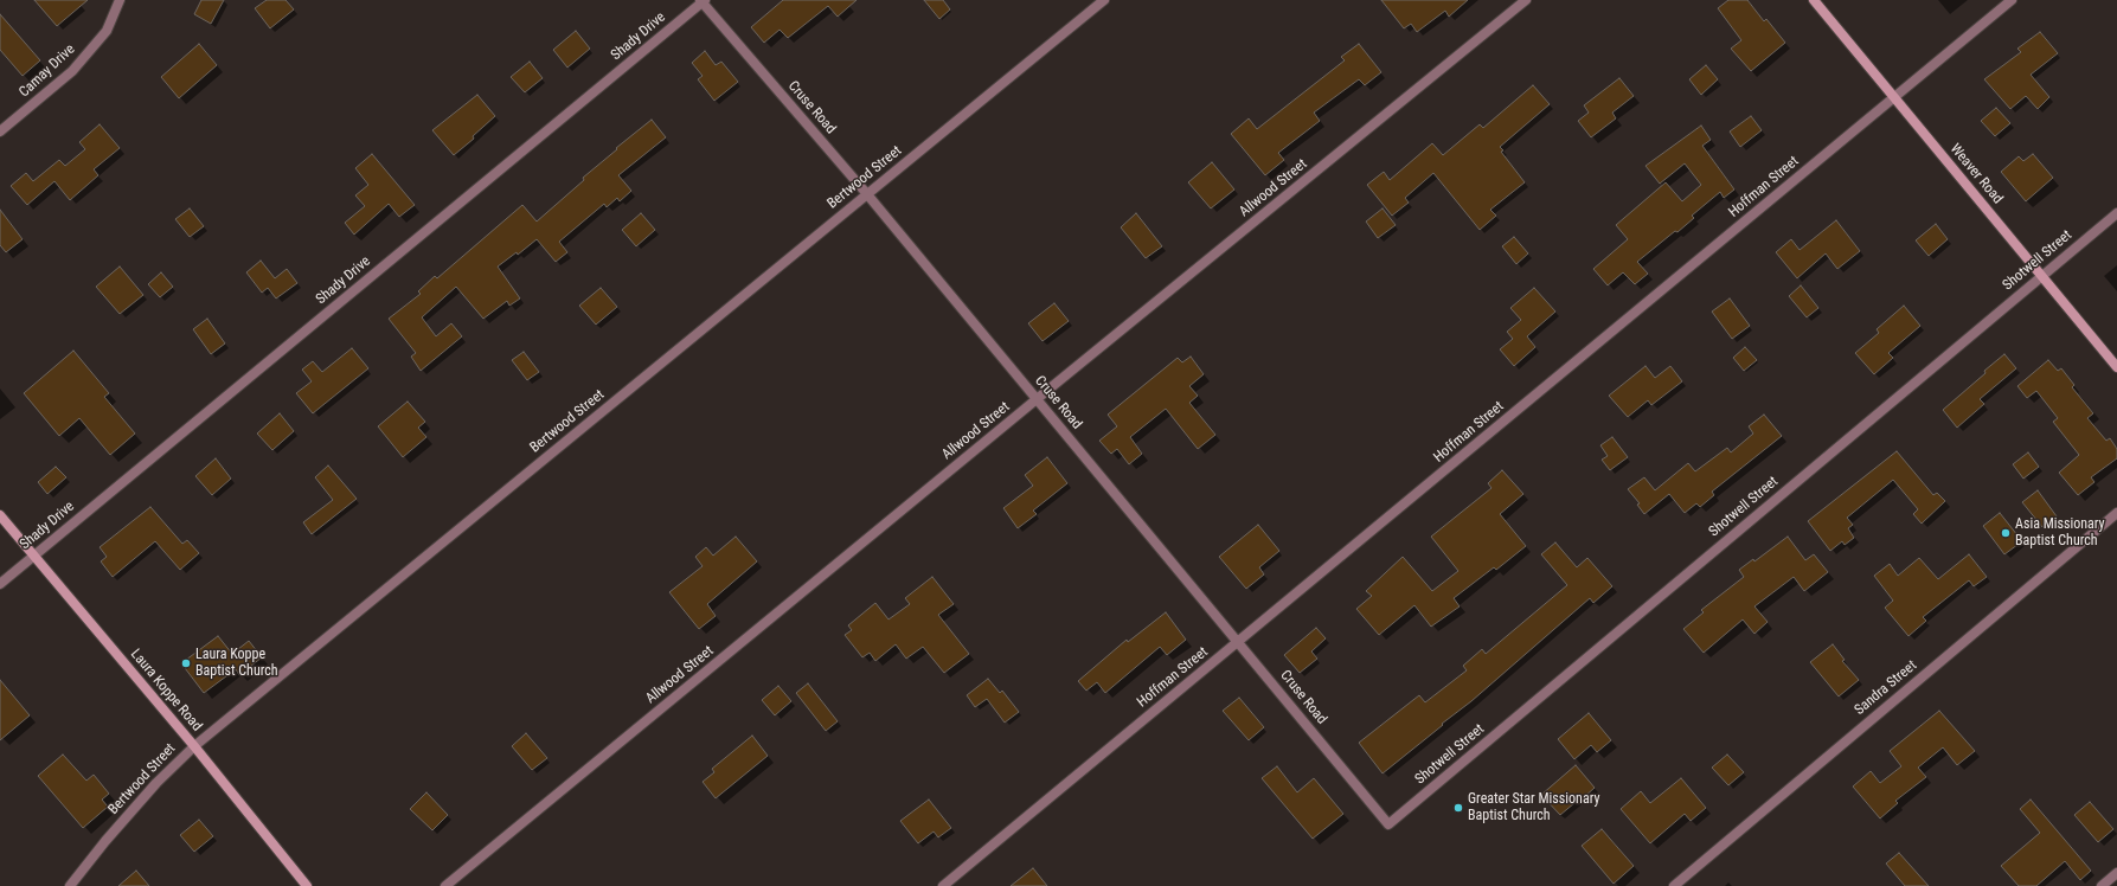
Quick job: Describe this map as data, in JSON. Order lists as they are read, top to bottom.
{
  "streets": {
    "street": [
      "Shady Drive",
      "Camay Drive",
      "Cruse Road",
      "Weaver Road",
      "Bertwood Street",
      "Hoffman Street",
      "Allwood Street",
      "Shotwell Street",
      "Sandra Street",
      "Laura Koppe Road"
    ]
  },
  "crossings": [
    ["Shady Drive", "Cruse Road"],
    ["Shady Drive", "Laura Koppe Road"],
    ["Cruse Road", "Bertwood Street"],
    ["Cruse Road", "Hoffman Street"],
    ["Cruse Road", "Allwood Street"],
    ["Cruse Road", "Shotwell Street"],
    ["Weaver Road", "Hoffman Street"],
    ["Weaver Road", "Shotwell Street"],
    ["Bertwood Street", "Laura Koppe Road"]
  ],
  "places": ["Asia Missionary Baptist Church", "Laura Koppe Baptist Church", "Greater Star Missionary Baptist Church"]
}
